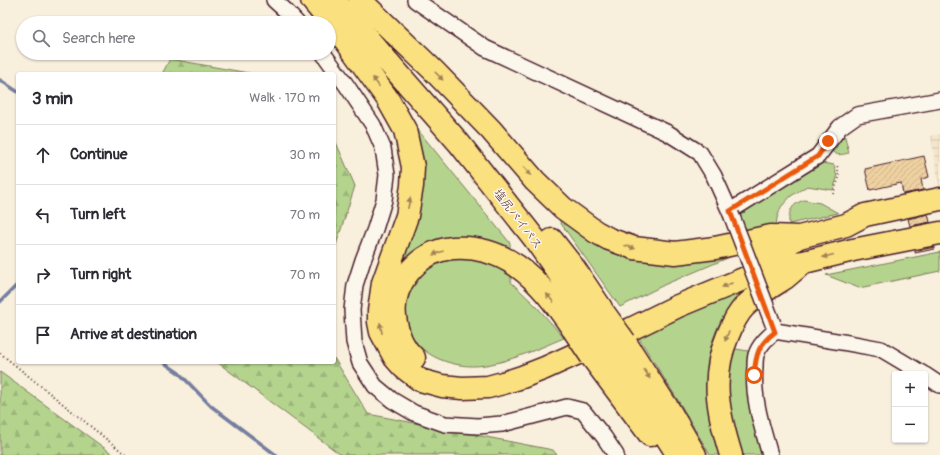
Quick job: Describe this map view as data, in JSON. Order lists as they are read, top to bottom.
{
  "streets": {
    "highway": ["塩尻バイパス"]
  },
  "page": {
    "search": "Search here",
    "heading": ["3 min", "Walk · 170 m"],
    "list": [
      ["Continue", "30 m"],
      ["Turn left", "70 m"],
      ["Turn right", "70 m"],
      "Arrive at destination"
    ],
    "map_buttons": ["+", "−"]
  }
}
